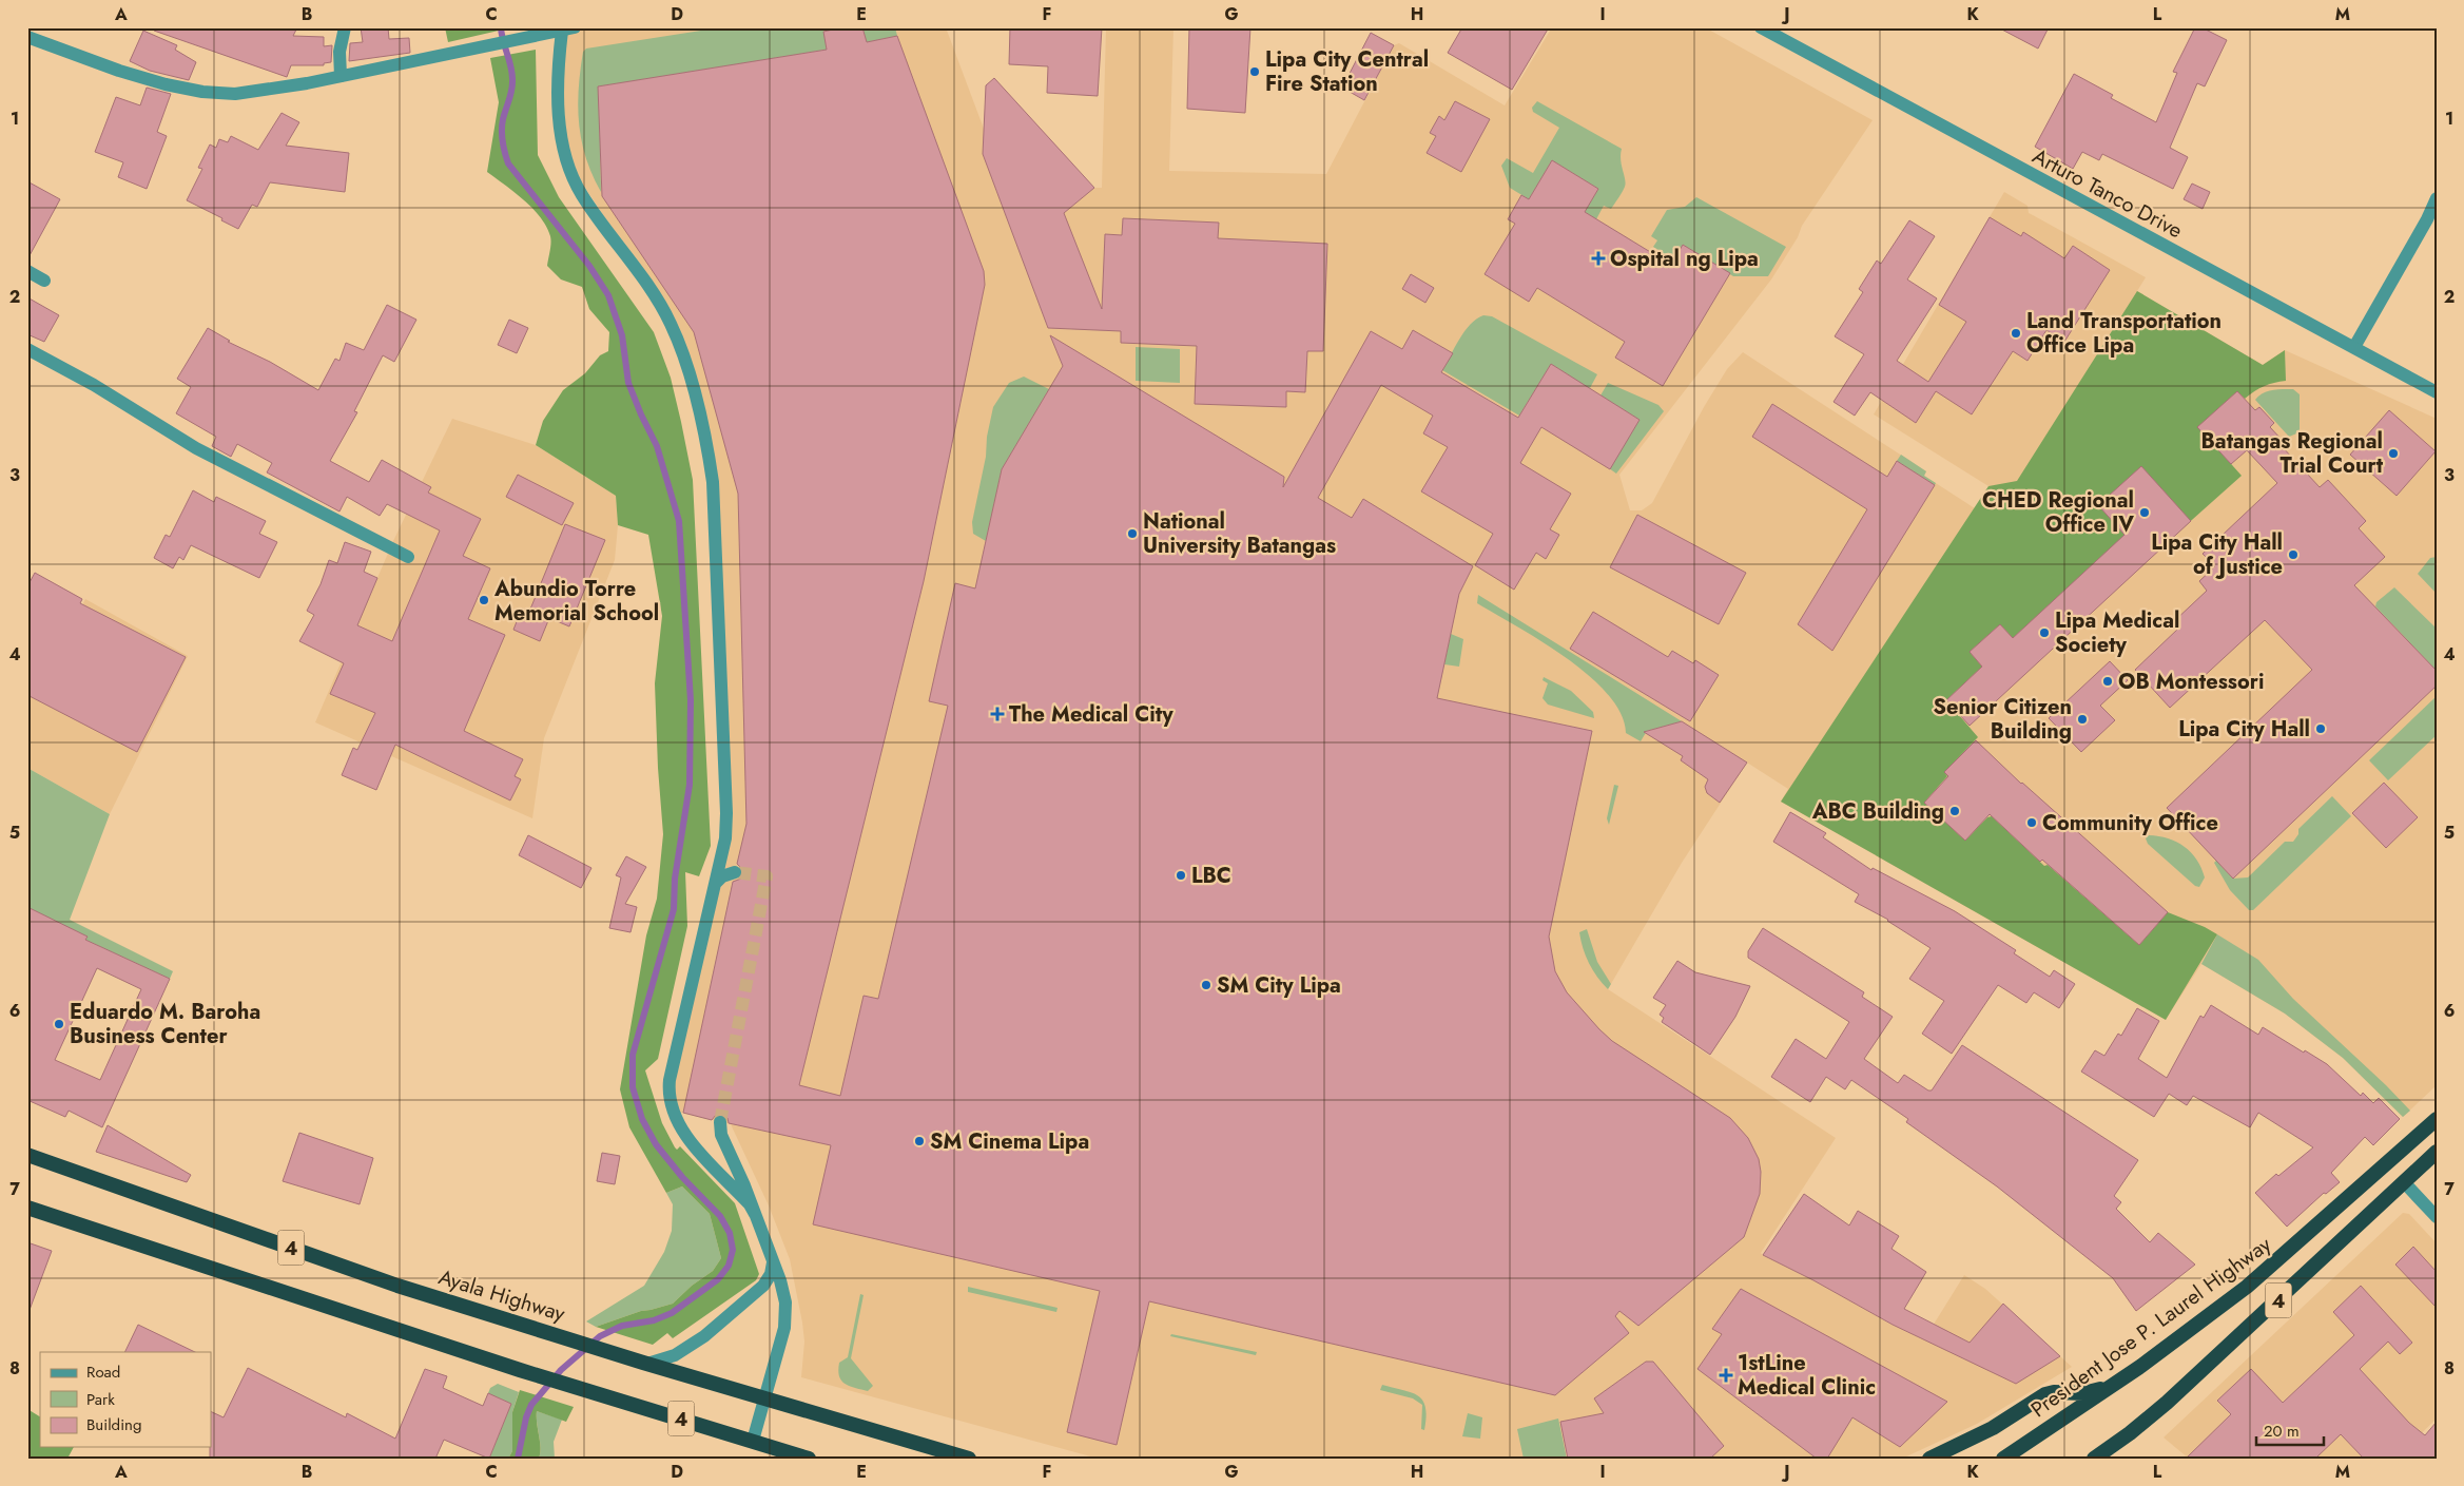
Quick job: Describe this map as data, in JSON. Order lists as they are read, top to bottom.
{
  "streets": {
    "highway": ["4", "Ayala Highway", "President Jose P. Laurel Highway"],
    "street": ["Arturo Tanco Drive"]
  },
  "places": {
    "other": [
      "Lipa City Central Fire Station",
      "Land Transportation Office Lipa",
      "Batangas Regional Trial Court",
      "CHED Regional Office IV",
      "National University Batangas",
      "Lipa City Hall of Justice",
      "Abundio Torre Memorial School",
      "Lipa Medical Society",
      "OB Montessori",
      "Senior Citizen Building",
      "Lipa City Hall",
      "ABC Building",
      "Community Office",
      "LBC",
      "SM City Lipa",
      "Eduardo M. Baroha Business Center",
      "SM Cinema Lipa"
    ],
    "health": ["Ospital ng Lipa", "The Medical City", "1stLine Medical Clinic"]
  },
  "legend": ["Road", "Park", "Building"],
  "scale_bar": "20 m",
  "grid": {
    "columns": [
      "A",
      "B",
      "C",
      "D",
      "E",
      "F",
      "G",
      "H",
      "I",
      "J",
      "K",
      "L",
      "M"
    ],
    "rows": [
      "1",
      "2",
      "3",
      "4",
      "5",
      "6",
      "7",
      "8"
    ]
  }
}
